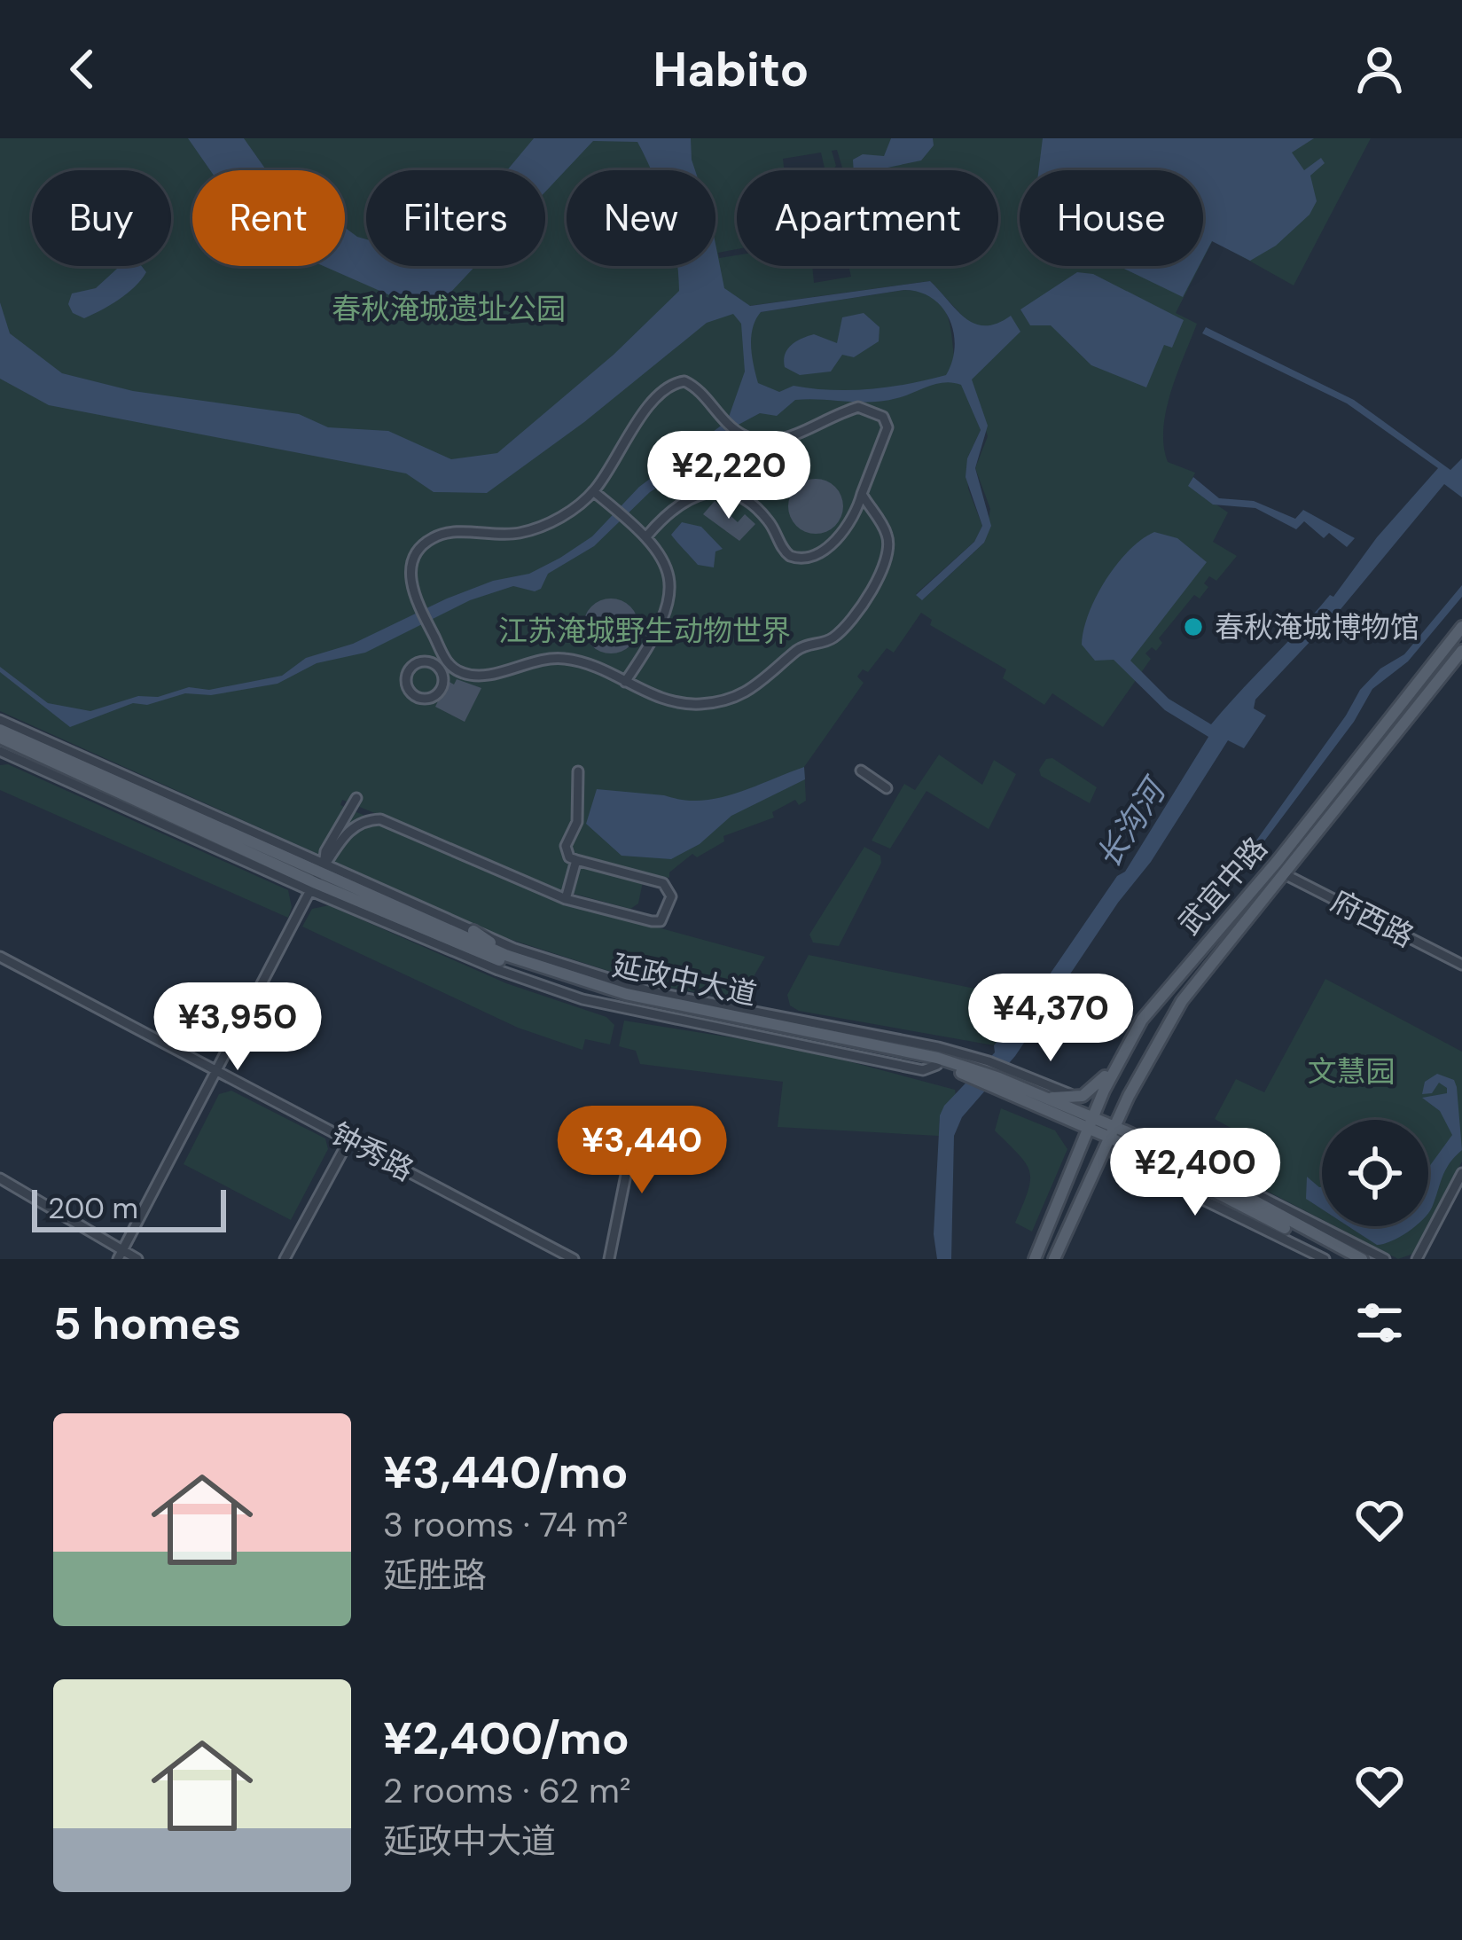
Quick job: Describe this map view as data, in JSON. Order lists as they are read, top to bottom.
{
  "streets": {
    "main road": ["武宜中路", "延政中大道"],
    "street": ["府西路", "钟秀路"]
  },
  "crossings": [
    ["武宜中路", "府西路"],
    ["武宜中路", "延政中大道"]
  ],
  "water": ["长沟河"],
  "parks": ["春秋淹城遗址公园", "江苏淹城野生动物世界", "文慧园"],
  "places": ["春秋淹城博物馆"],
  "scale_bar": "200 m",
  "page": {
    "header": "Habito",
    "chip": [
      "Buy",
      "Rent",
      "Filters",
      "New",
      "Apartment",
      "House"
    ],
    "price": [
      "¥2,220",
      "¥4,370",
      "¥3,950",
      "¥3,440",
      "¥2,400"
    ],
    "scale": "200 m",
    "heading": "5 homes",
    "list": [
      {
        "name": "¥3,440/mo",
        "note": "3 rooms · 74 m² · 延胜路"
      },
      {
        "name": "¥2,400/mo",
        "note": "2 rooms · 62 m² · 延政中大道"
      }
    ]
  }
}
